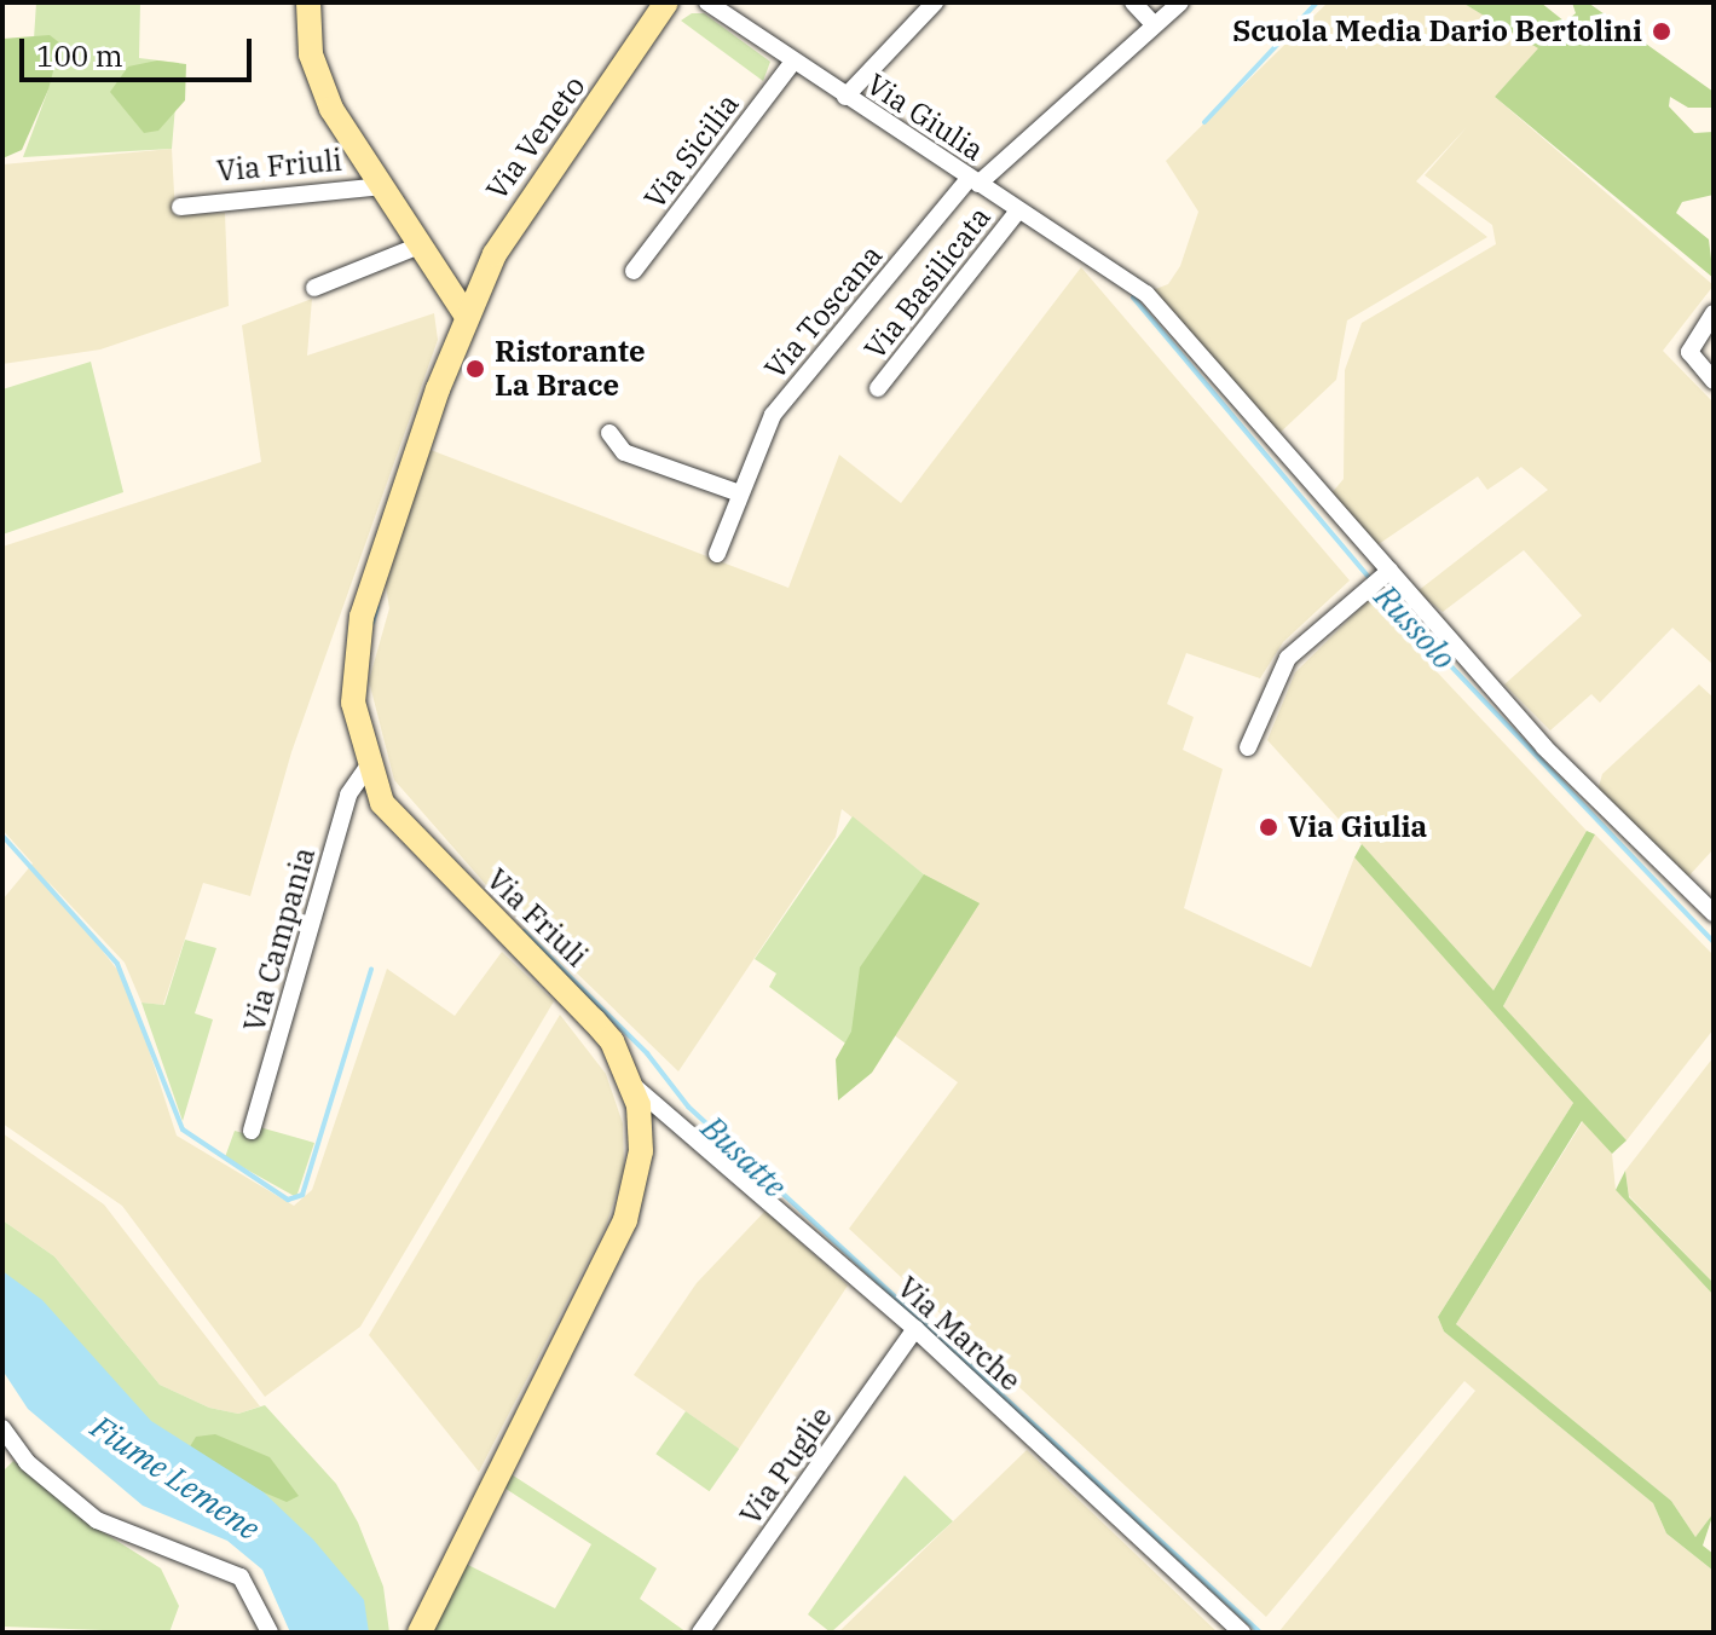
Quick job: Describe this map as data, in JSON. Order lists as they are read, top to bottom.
{
  "streets": {
    "main road": ["Via Veneto", "Via Friuli"],
    "street": [
      "Via Giulia",
      "Via Sicilia",
      "Via Basilicata",
      "Via Toscana",
      "Via Campania",
      "Via Marche",
      "Via Puglie"
    ]
  },
  "crossings": [
    ["Via Giulia", "Via Sicilia"],
    ["Via Giulia", "Via Basilicata"],
    ["Via Giulia", "Via Toscana"],
    ["Via Veneto", "Via Friuli"],
    ["Via Friuli", "Via Campania"],
    ["Via Friuli", "Via Marche"],
    ["Via Marche", "Via Puglie"]
  ],
  "water": ["Russolo", "Busatte", "Fiume Lemene"],
  "places": ["Scuola Media Dario Bertolini", "Ristorante La Brace", "Via Giulia"],
  "scale_bar": "100 m"
}
